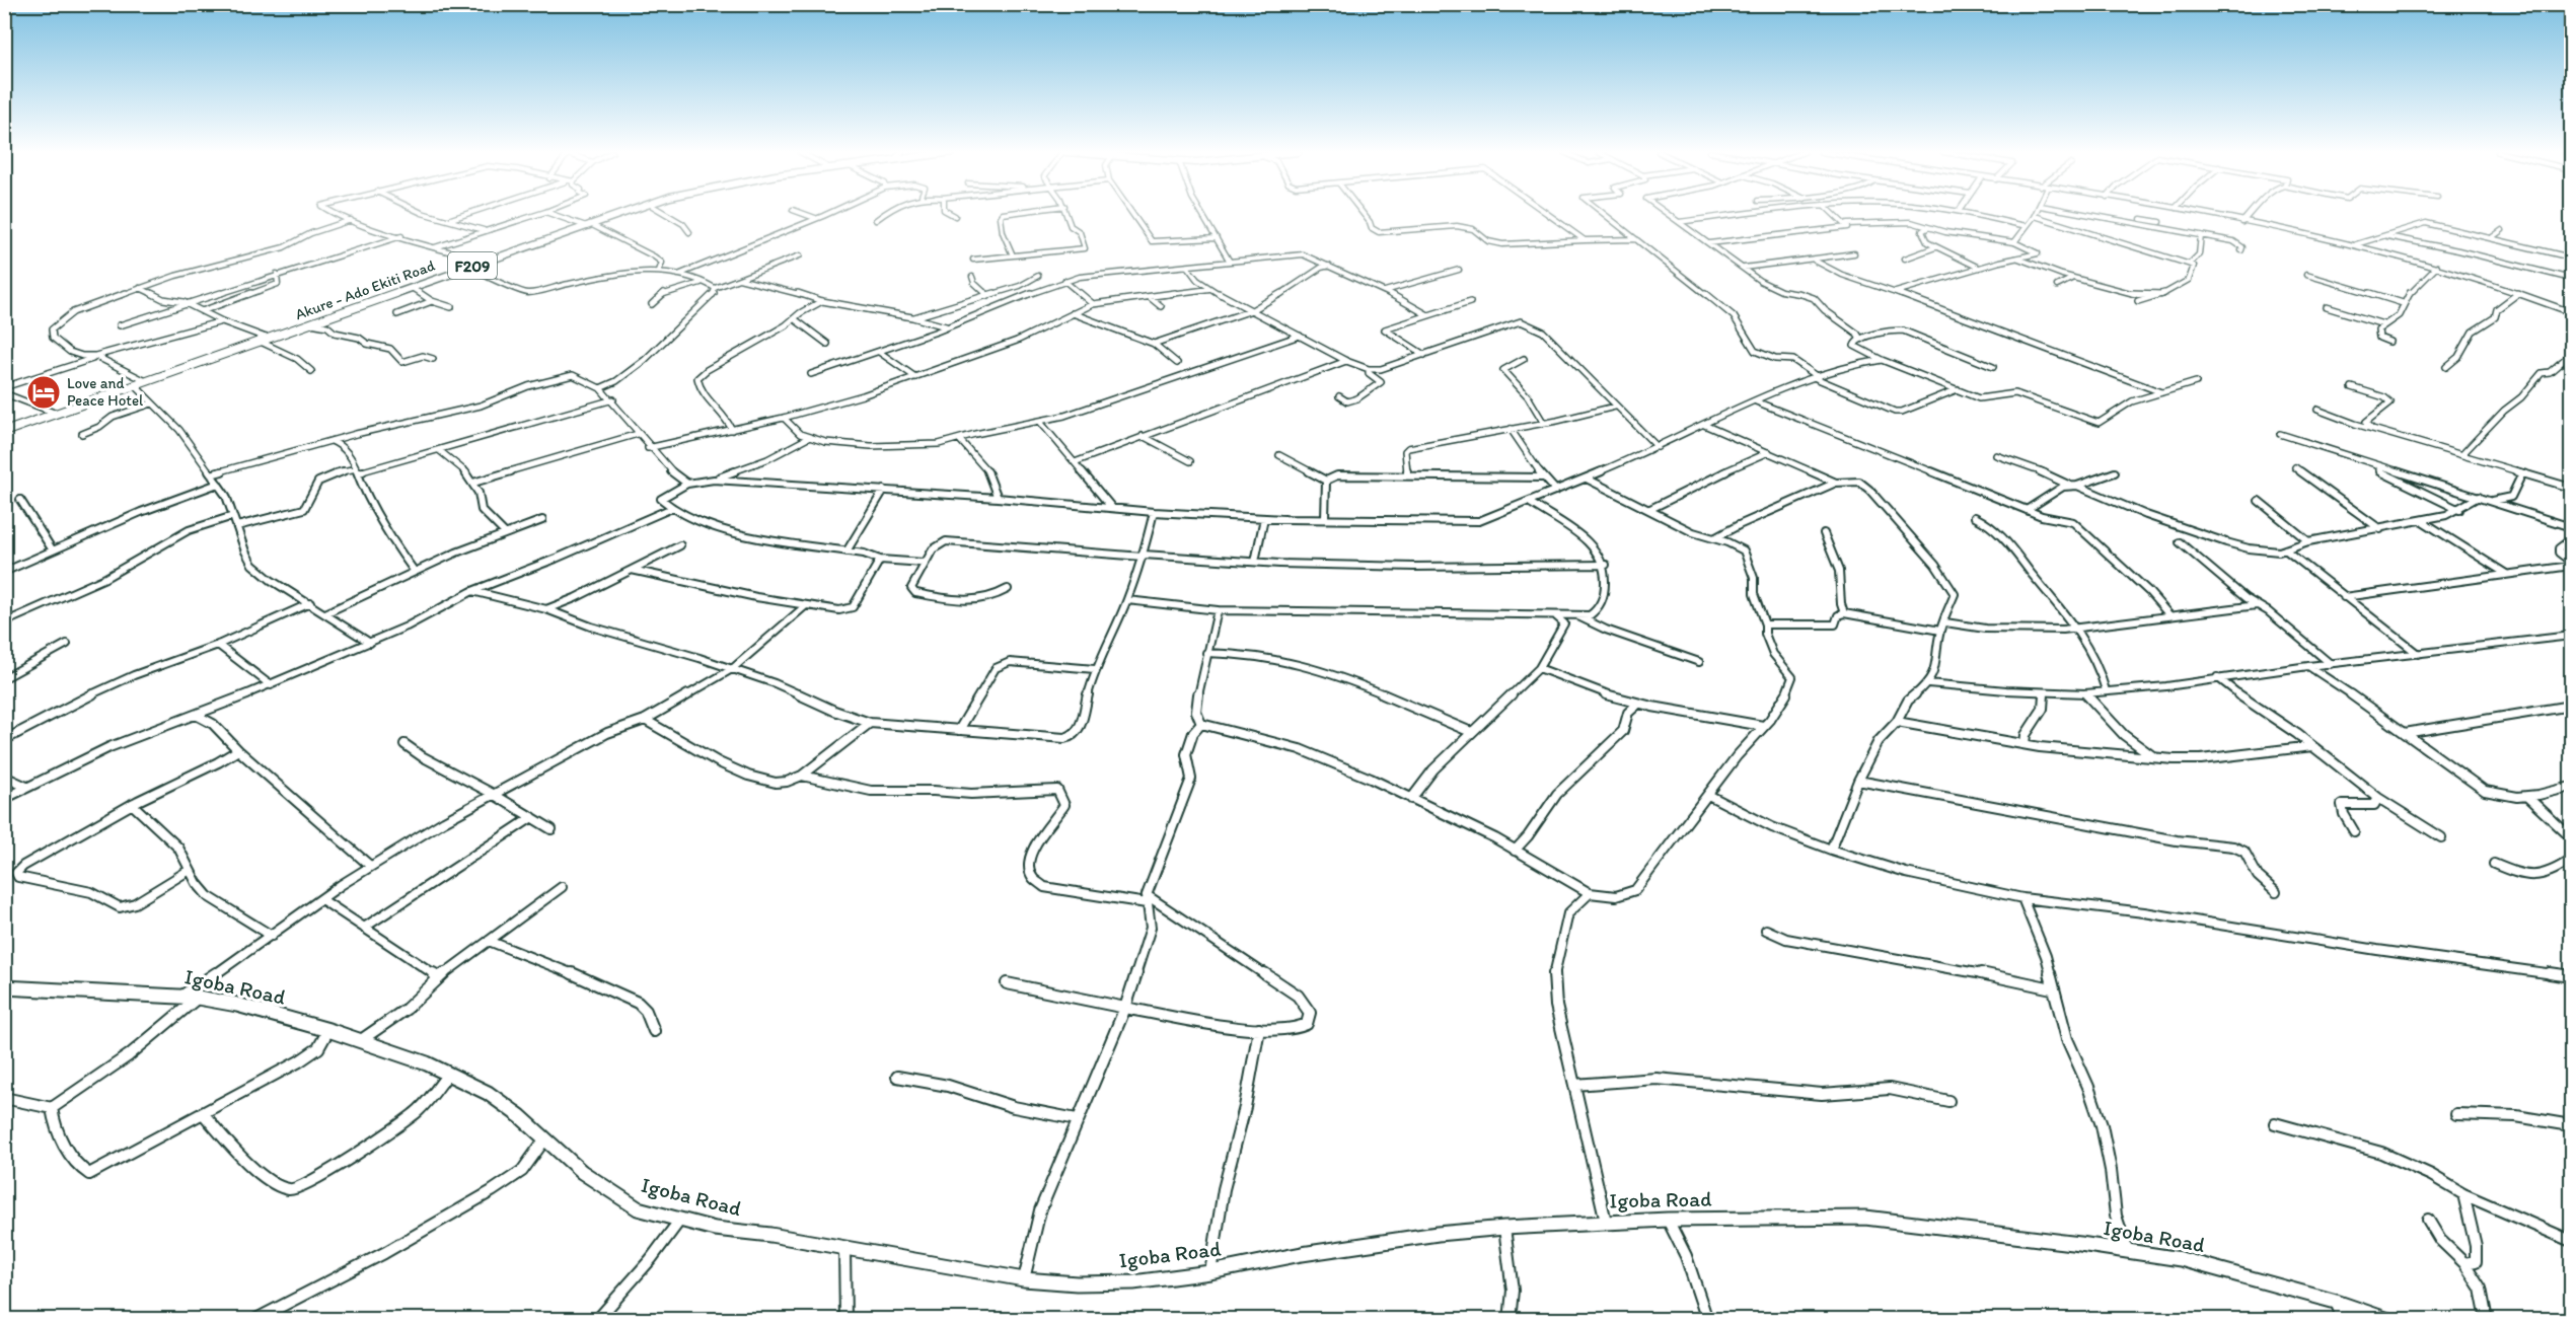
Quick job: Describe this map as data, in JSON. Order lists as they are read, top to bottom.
{
  "streets": {
    "main road": ["F209", "Akure - Ado Ekiti Road"],
    "street": ["Igoba Road"]
  },
  "places": {
    "hotel": ["Love and Peace Hotel"]
  }
}
